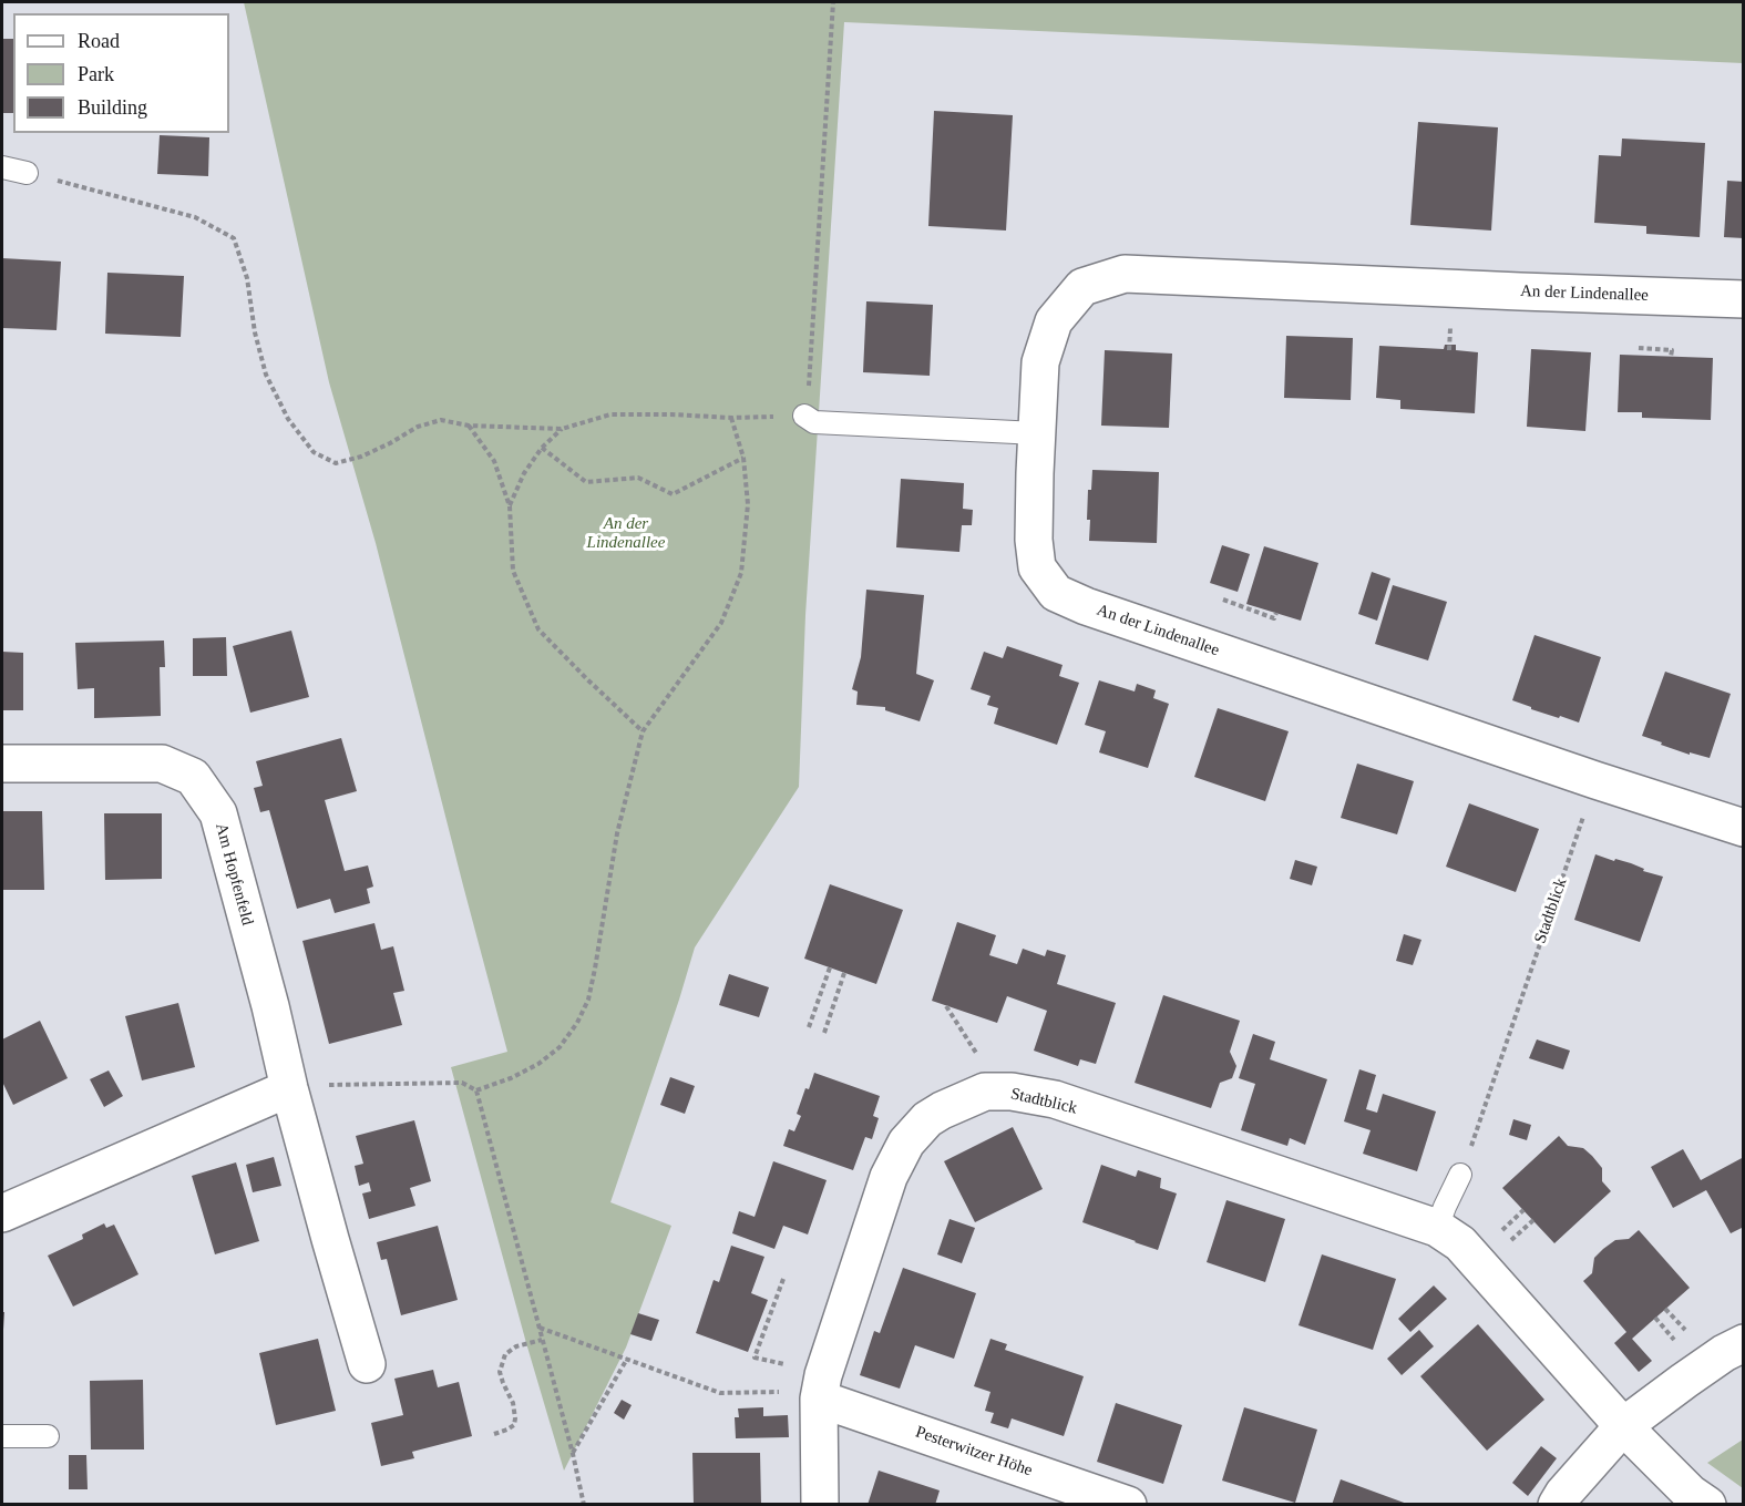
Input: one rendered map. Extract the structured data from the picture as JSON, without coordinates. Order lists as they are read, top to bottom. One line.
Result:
{"streets":{"street":["An der Lindenallee","Am Hopfenfeld","Stadtblick","Pesterwitzer Höhe"]},"crossings":[["An der Lindenallee","Stadtblick"],["Stadtblick","Pesterwitzer Höhe"]],"parks":["An der Lindenallee"],"legend":["Road","Park","Building"]}
